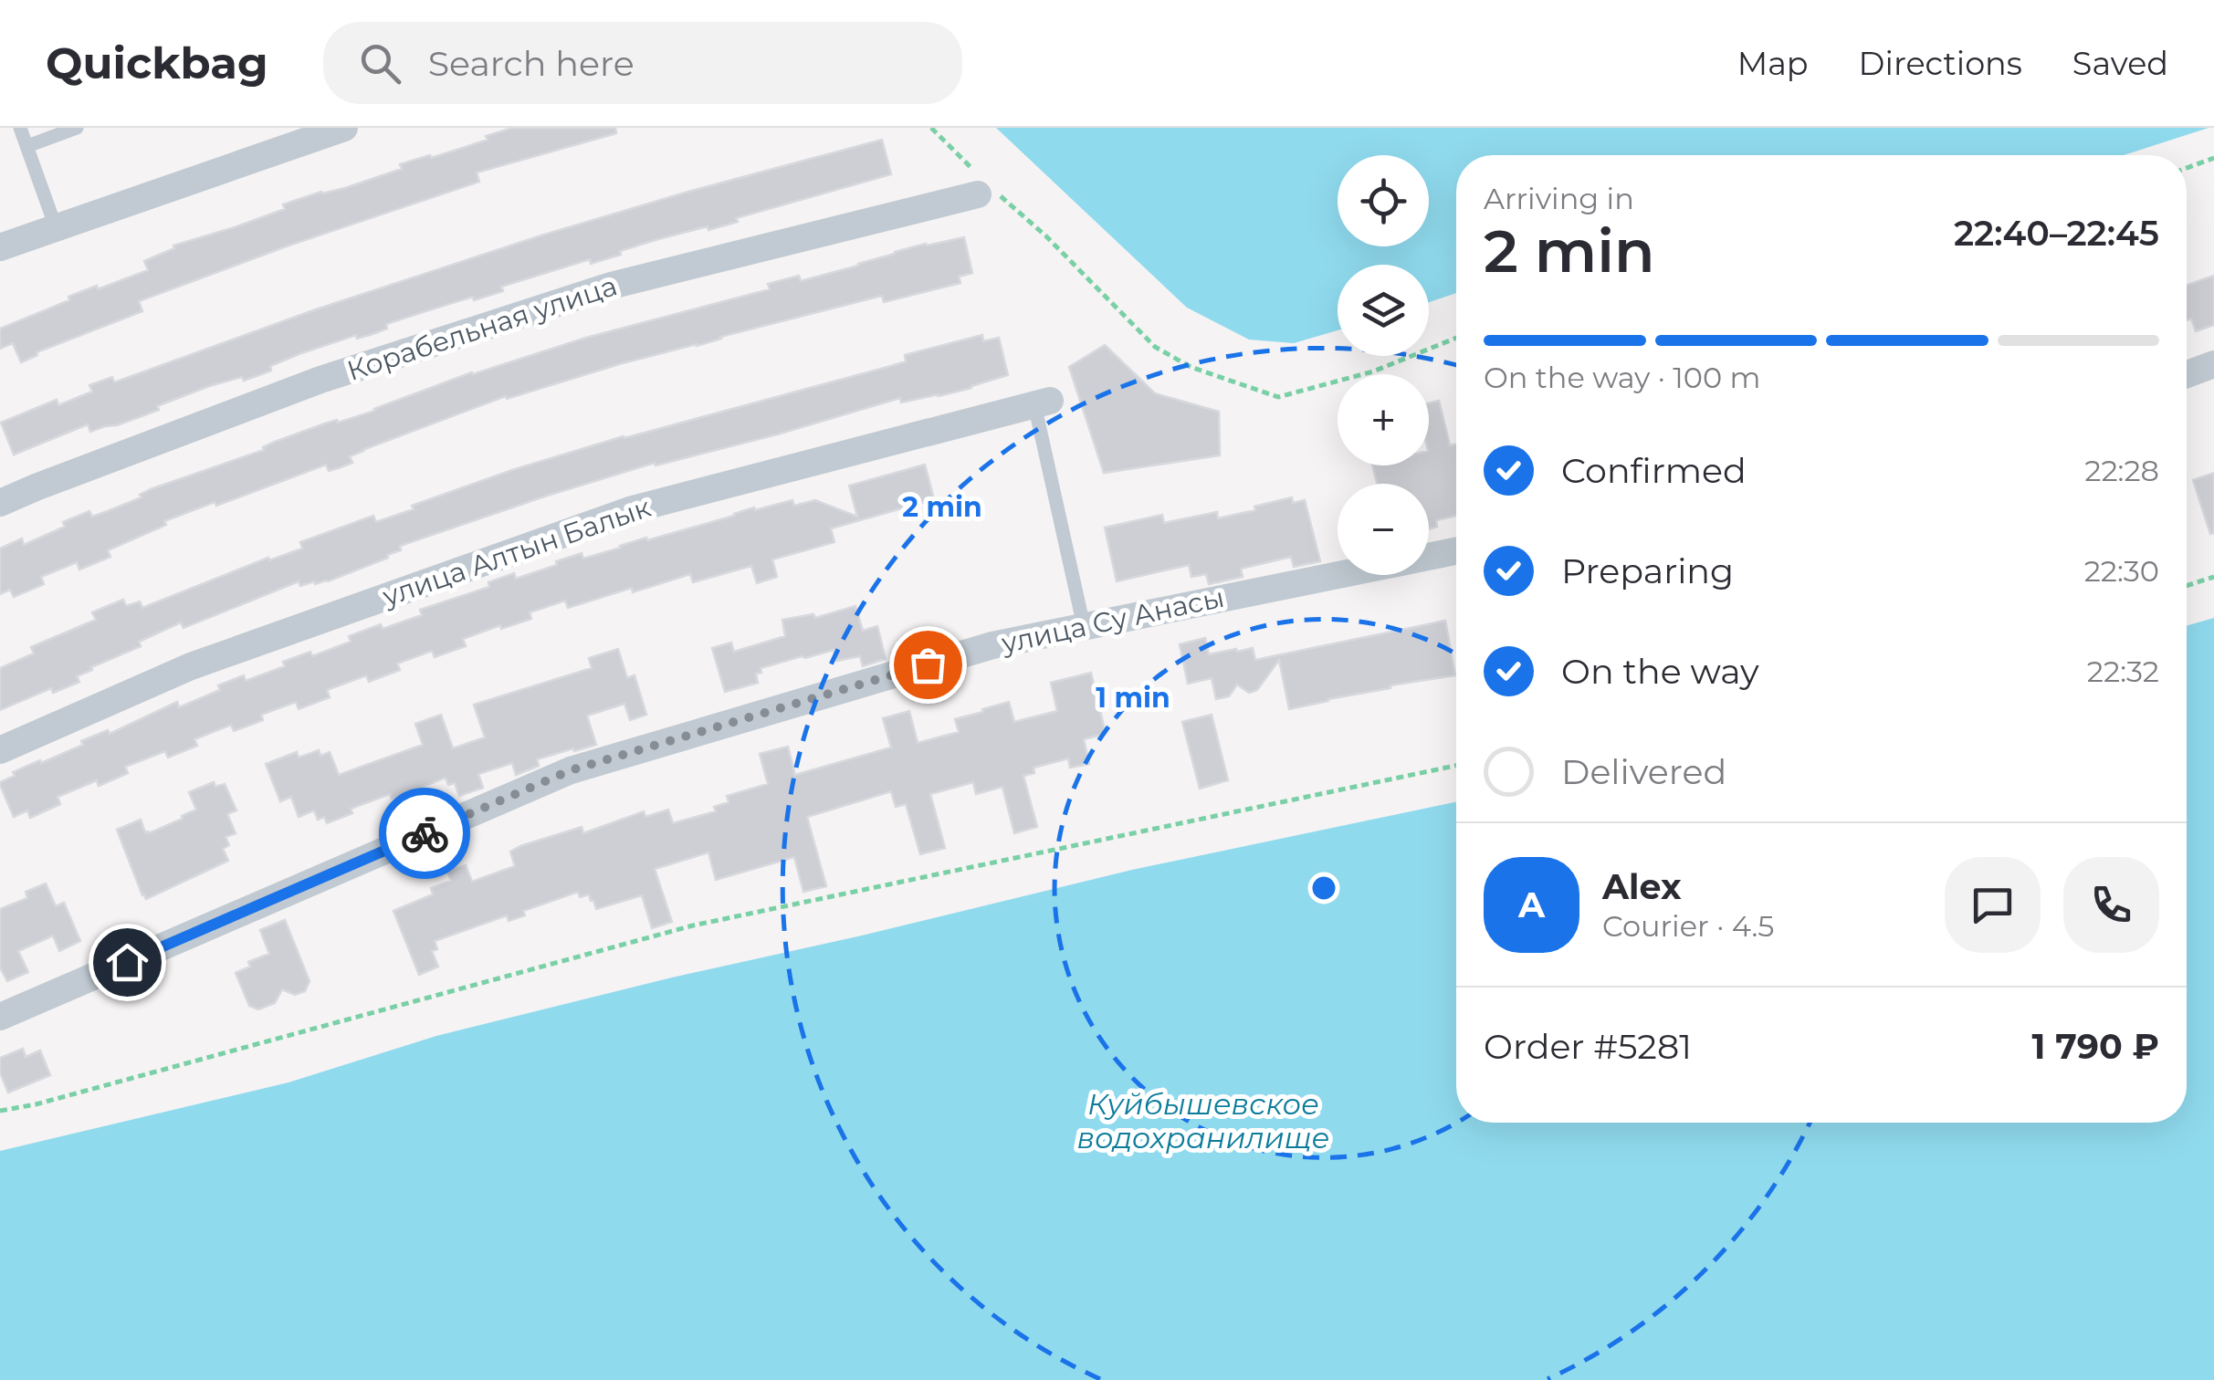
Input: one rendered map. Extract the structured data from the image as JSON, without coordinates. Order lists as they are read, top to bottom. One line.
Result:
{"streets":{"street":["Корабельная улица","улица Алтын Балык","улица Су Анасы"]},"water":["Куйбышевское водохранилище"],"page":{"header":"Quickbag","search":"Search here","nav":["Map","Directions","Saved"],"map_buttons":["+","−"],"heading":["2 min","Arriving in","22:40–22:45"],"panel":["Alex","Courier · 4.5","Order #5281","1 790 ₽"],"bar":"On the way · 100 m","list":[["Confirmed","22:28"],["Preparing","22:30"],["On the way","22:32"],"Delivered"],"round":"A"},"rings":["2 min","1 min"]}
